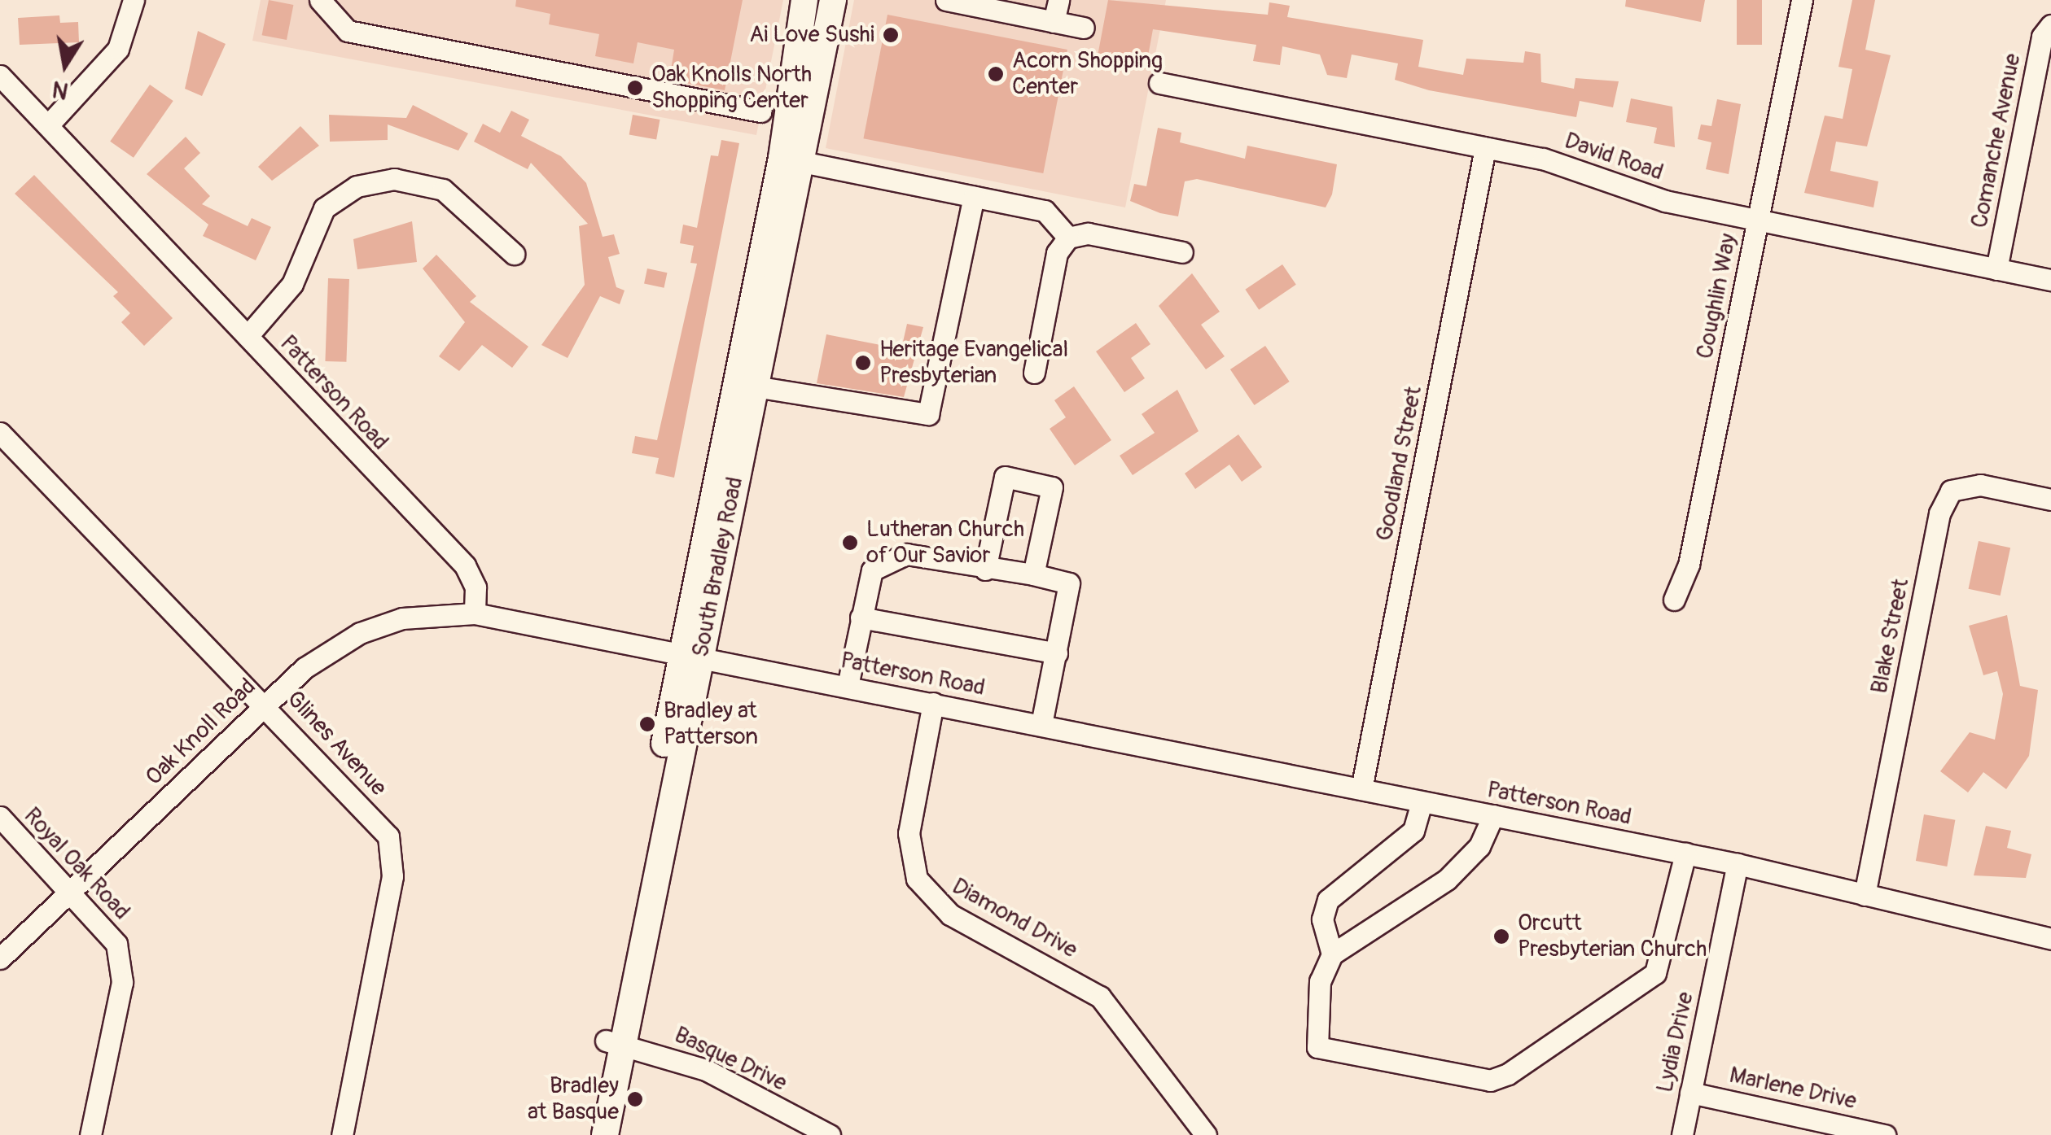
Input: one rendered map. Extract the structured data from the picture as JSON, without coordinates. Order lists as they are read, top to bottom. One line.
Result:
{"streets":{"main road":["South Bradley Road"],"street":["Comanche Avenue","David Road","Coughlin Way","Patterson Road","Goodland Street","Blake Street","Oak Knoll Road","Glines Avenue","Royal Oak Road","Diamond Drive","Lydia Drive","Basque Drive","Marlene Drive"]},"crossings":[["Comanche Avenue","David Road"],["David Road","Coughlin Way"],["David Road","Goodland Street"],["Patterson Road","Goodland Street"],["Patterson Road","South Bradley Road"],["Patterson Road","Blake Street"],["Patterson Road","Oak Knoll Road"],["Patterson Road","Diamond Drive"],["Patterson Road","Lydia Drive"],["South Bradley Road","Basque Drive"],["Oak Knoll Road","Glines Avenue"],["Oak Knoll Road","Royal Oak Road"],["Lydia Drive","Marlene Drive"]],"places":["Ai Love Sushi","Acorn Shopping Center","Oak Knolls North Shopping Center","Heritage Evangelical Presbyterian","Lutheran Church of Our Savior","Bradley at Patterson","Orcutt Presbyterian Church","Bradley at Basque"],"north":"bottom"}
